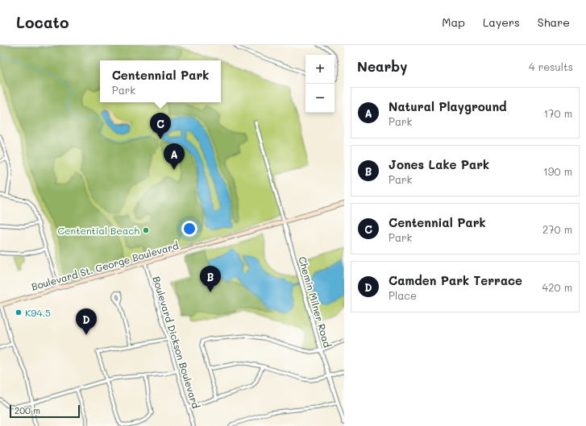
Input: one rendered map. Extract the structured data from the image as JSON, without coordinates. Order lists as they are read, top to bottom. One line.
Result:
{"streets":{"main road":["Boulevard St. George Boulevard"],"street":["Chemin Milner Road","Boulevard Dickson Boulevard"]},"crossings":[["Boulevard St. George Boulevard","Chemin Milner Road"],["Boulevard St. George Boulevard","Boulevard Dickson Boulevard"]],"places":["Centential Beach","K94.5"],"scale_bar":"200 m","page":{"header":"Locato","nav":["Map","Layers","Share"],"heading":["Nearby","4 results"],"map_buttons":["+","−"],"popup":["Centennial Park","Park"],"list":[{"mark":"A","name":"Natural Playground","note":"Park","value":"170 m"},{"mark":"B","name":"Jones Lake Park","note":"Park","value":"190 m"},{"mark":"C","name":"Centennial Park","note":"Park","value":"270 m"},{"mark":"D","name":"Camden Park Terrace","note":"Place","value":"420 m"}],"pins":["C","A","B","D"],"scale":"200 m"}}
